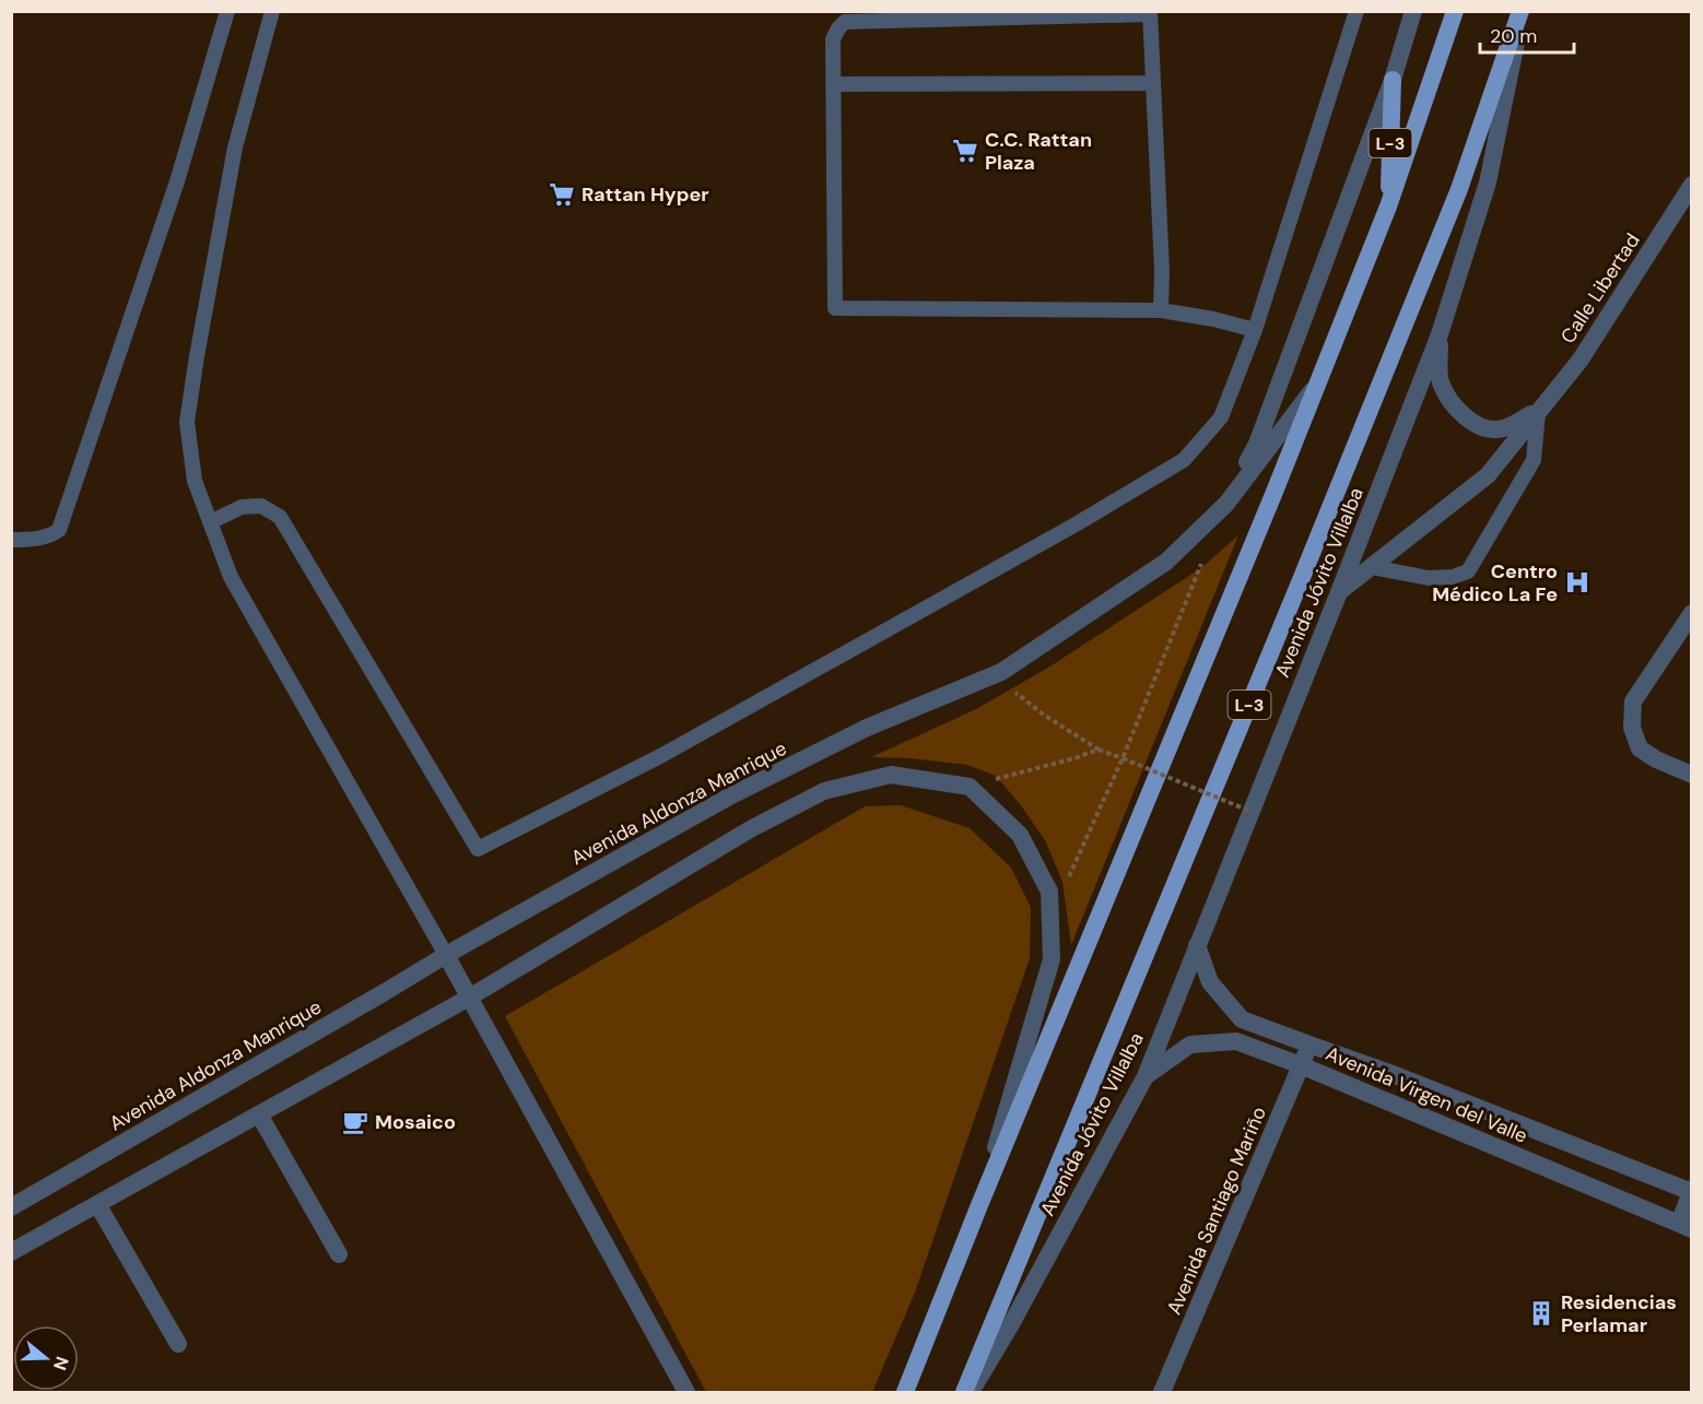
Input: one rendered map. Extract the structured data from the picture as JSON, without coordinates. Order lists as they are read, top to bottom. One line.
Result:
{"streets":{"main road":["L-3","Avenida Jóvito Villalba"],"street":["Calle Libertad","Avenida Aldonza Manrique","Avenida Virgen del Valle","Avenida Santiago Mariño"]},"crossings":[["L-3","Avenida Aldonza Manrique"],["Calle Libertad","Avenida Jóvito Villalba"],["Avenida Jóvito Villalba","Avenida Virgen del Valle"],["Avenida Virgen del Valle","Avenida Santiago Mariño"]],"places":{"supermarket":["C.C. Rattan Plaza","Rattan Hyper"],"hospital":["Centro Médico La Fe"],"cafe":["Mosaico"],"building":["Residencias Perlamar"]},"scale_bar":"20 m","north":"right"}
